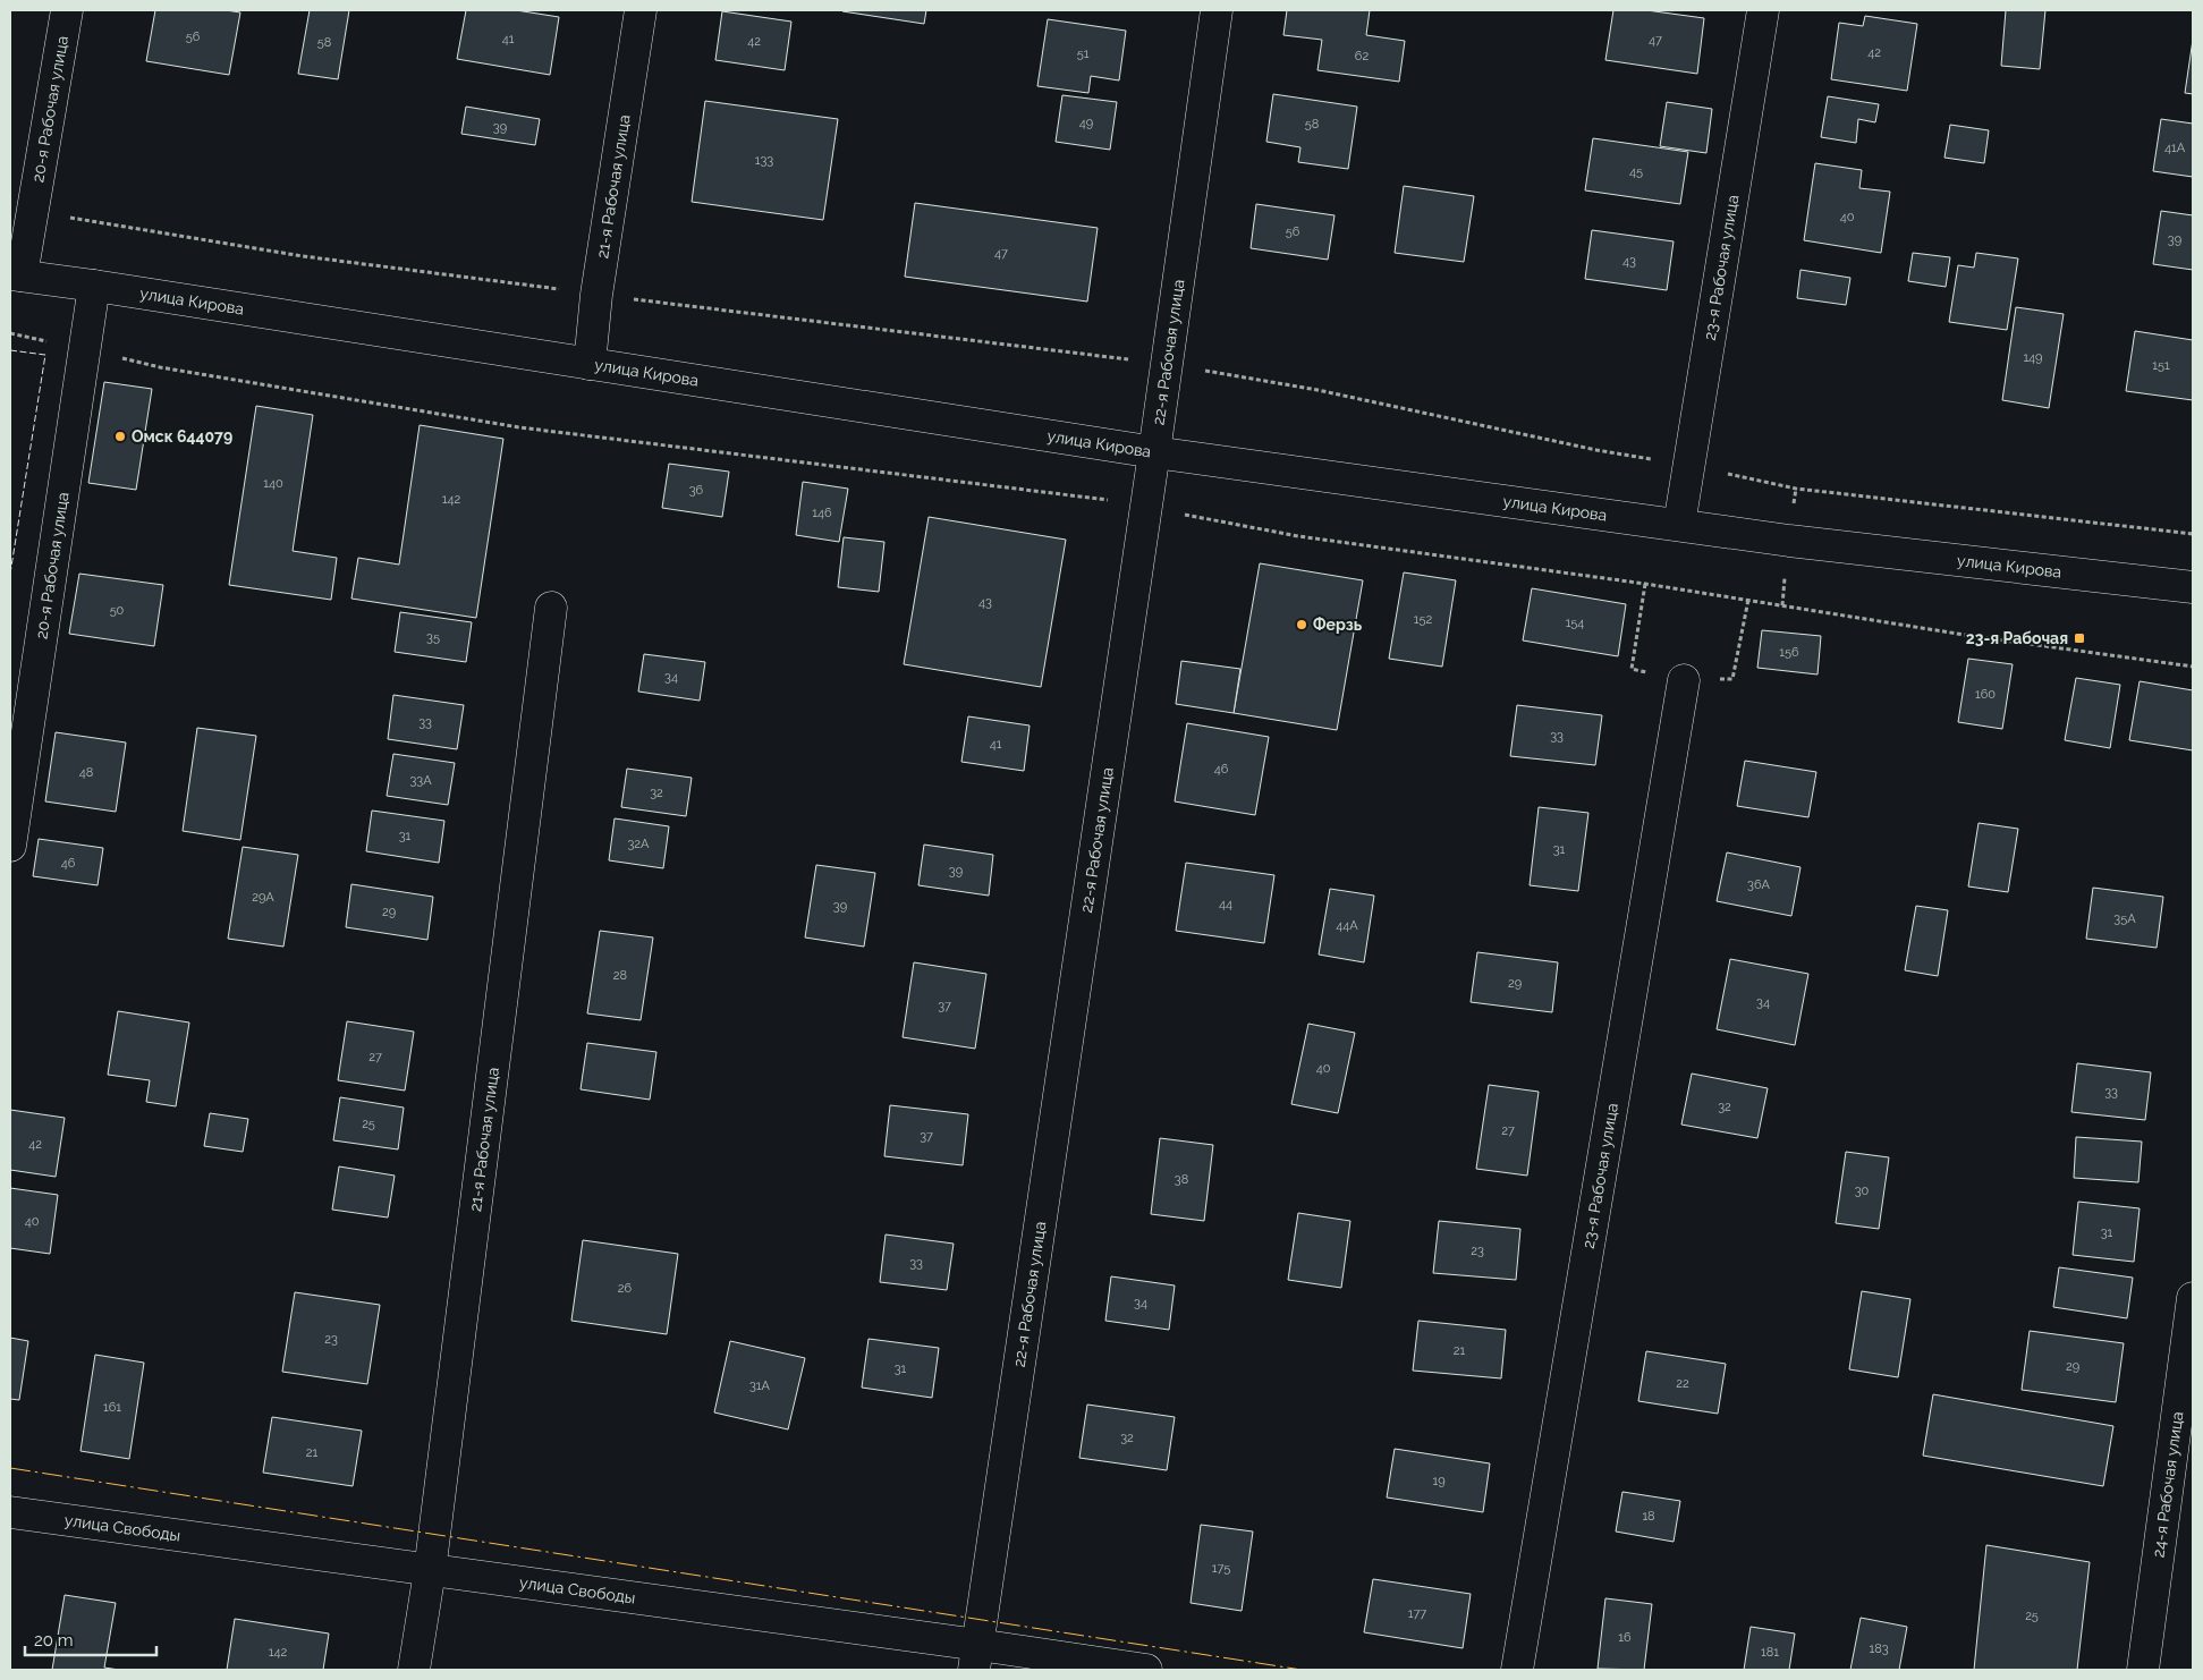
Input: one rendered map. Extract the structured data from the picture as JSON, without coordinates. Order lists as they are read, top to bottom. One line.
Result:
{"streets":{"street":["20-я Рабочая улица","21-я Рабочая улица","23-я Рабочая улица","улица Кирова","22-я Рабочая улица","24-я Рабочая улица","улица Свободы"]},"crossings":[["20-я Рабочая улица","улица Кирова"],["21-я Рабочая улица","улица Кирова"],["21-я Рабочая улица","улица Свободы"],["23-я Рабочая улица","улица Кирова"],["улица Кирова","22-я Рабочая улица"],["22-я Рабочая улица","улица Свободы"]],"places":{"other":["Омск 644079","Ферзь"],"transit":["23-я Рабочая"]},"house_numbers":["56","41","47","42","58","42","51","62","49","58","39","41А","133","45","40","56","39","47","43","149","151","140","36","142","146","43","50","152","154","35","156","34","160","33","33","41","46","48","33А","32","31","32А","31","46","39","36А","29А","44","39","29","35А","44А","28","29","34","37","27","40","33","32","25","27","37","42","38","30","40","31","23","33","26","34","23","21","29","31","22","31А","161","32","21","19","18","175","177","25","16","183","142","181"],"scale_bar":"20 m"}
